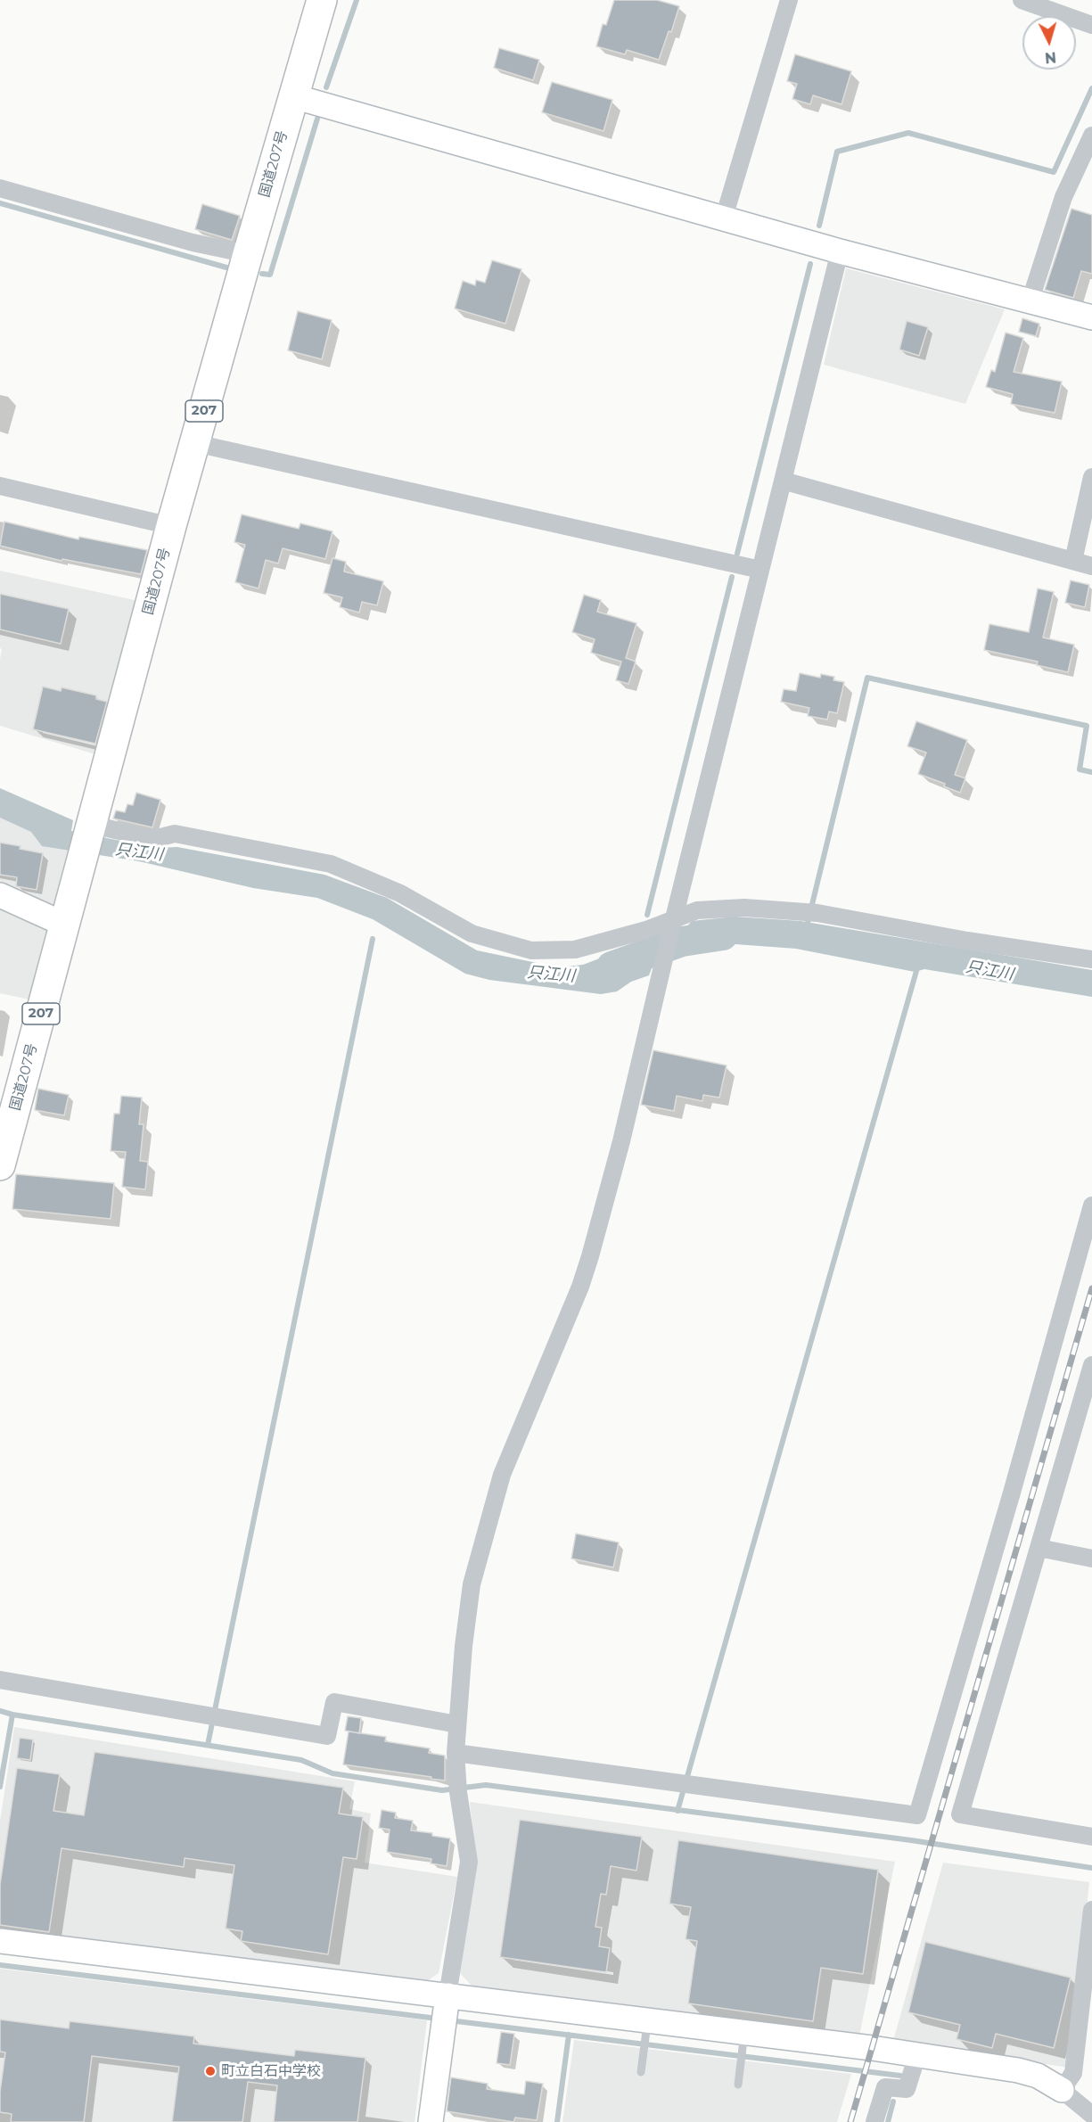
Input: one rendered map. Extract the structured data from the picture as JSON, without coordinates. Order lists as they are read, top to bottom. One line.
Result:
{"streets":{"highway":["国道207号","207"]},"water":["只江川"],"places":["町立白石中学校"],"north":"bottom"}
